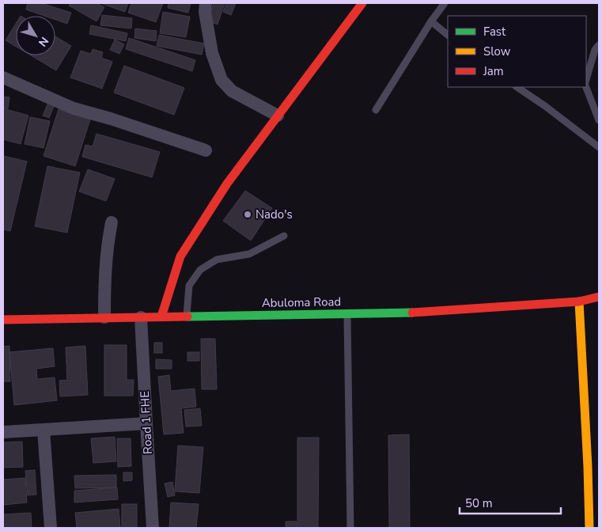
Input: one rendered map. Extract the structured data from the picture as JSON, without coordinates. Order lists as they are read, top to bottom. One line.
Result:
{"streets":{"street":["Abuloma Road","Road 1 FHE"]},"crossings":[["Abuloma Road","Road 1 FHE"]],"places":["Nado's"],"legend":["Fast","Slow","Jam"],"scale_bar":"50 m","north":"bottom right"}
